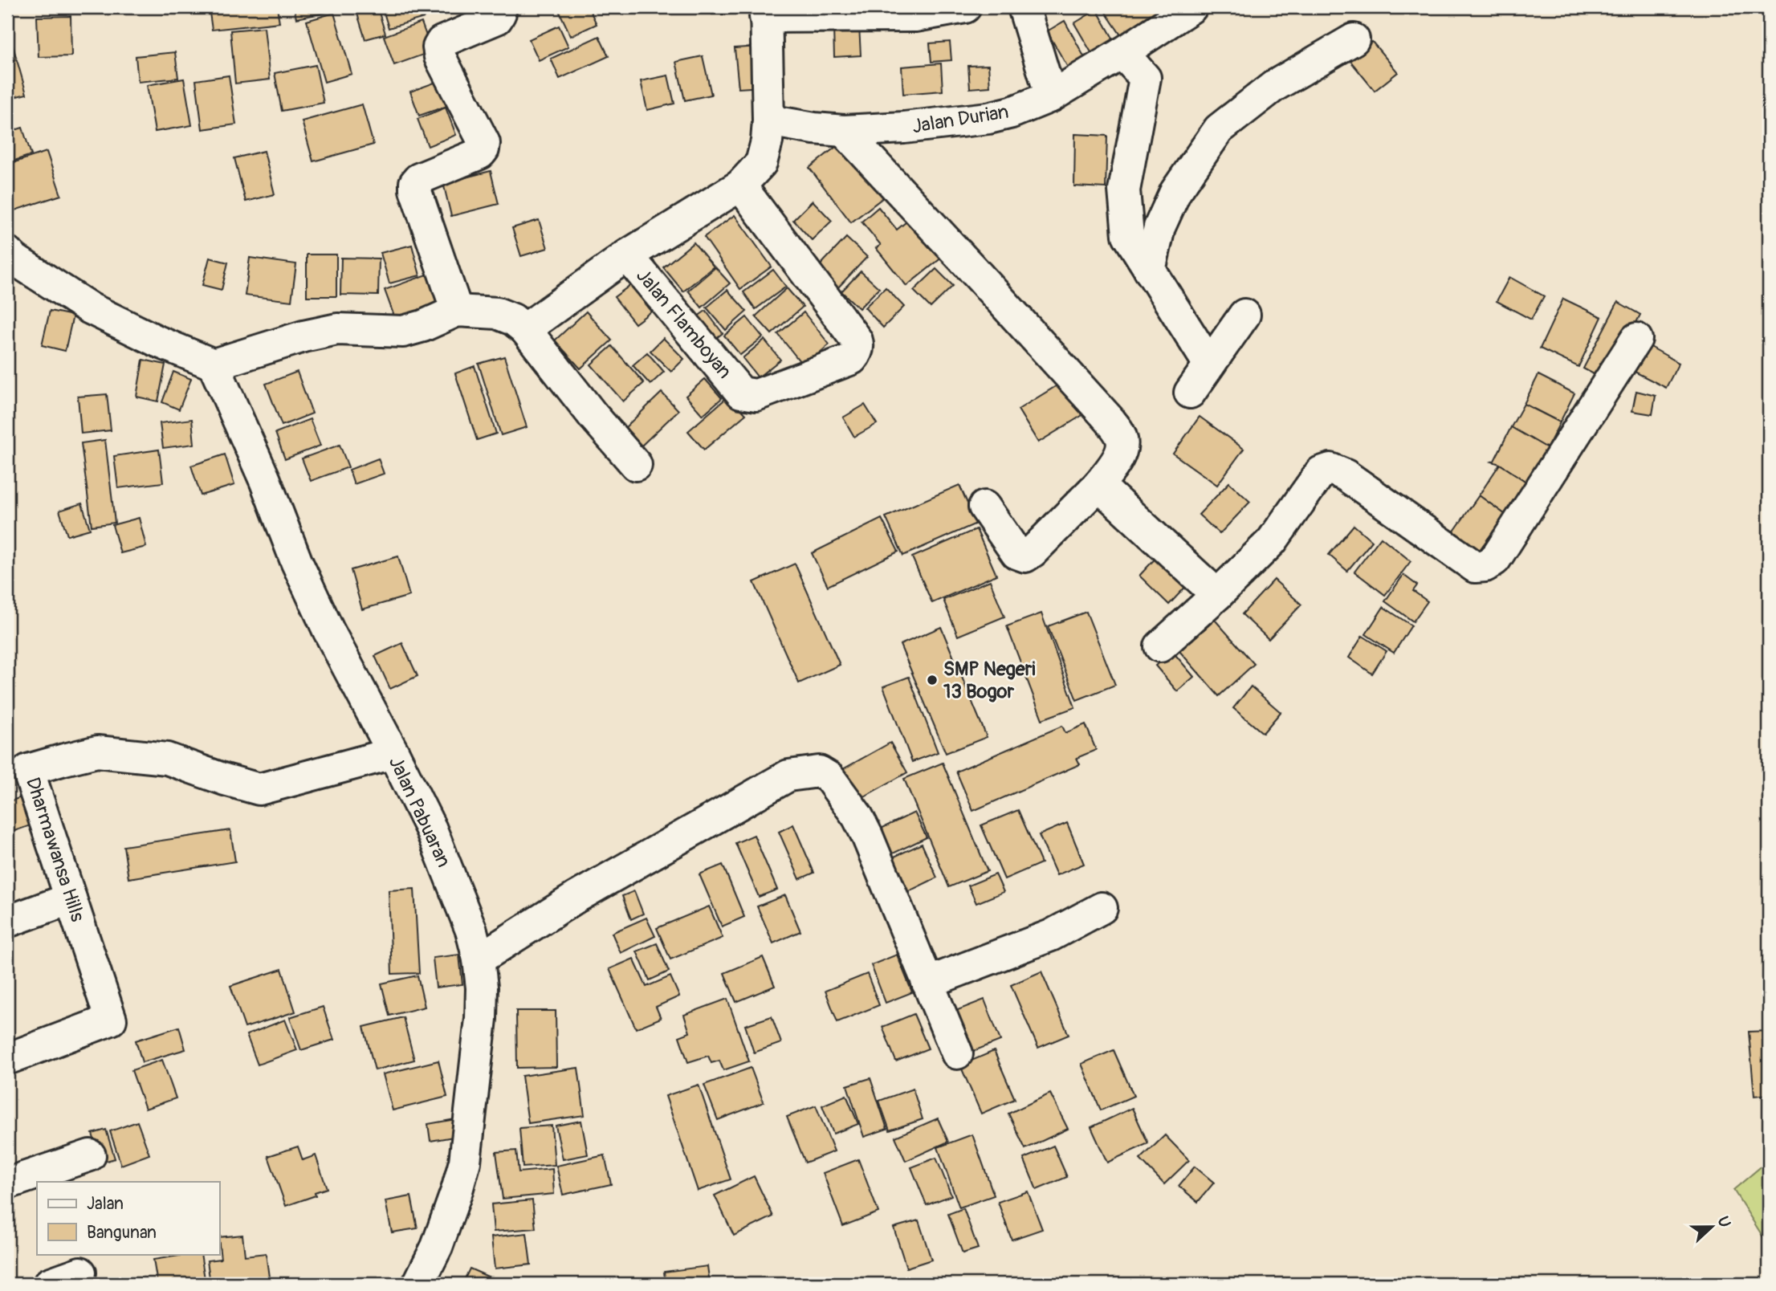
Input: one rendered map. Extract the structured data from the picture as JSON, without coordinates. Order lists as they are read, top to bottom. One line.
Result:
{"streets":{"street":["Jalan Durian","Jalan Flamboyan","Jalan Pabuaran","Dharmawansa Hills"]},"crossings":[["Jalan Pabuaran","Dharmawansa Hills"]],"places":["SMP Negeri 13 Bogor"],"legend":["Jalan","Bangunan"],"north":"right"}
